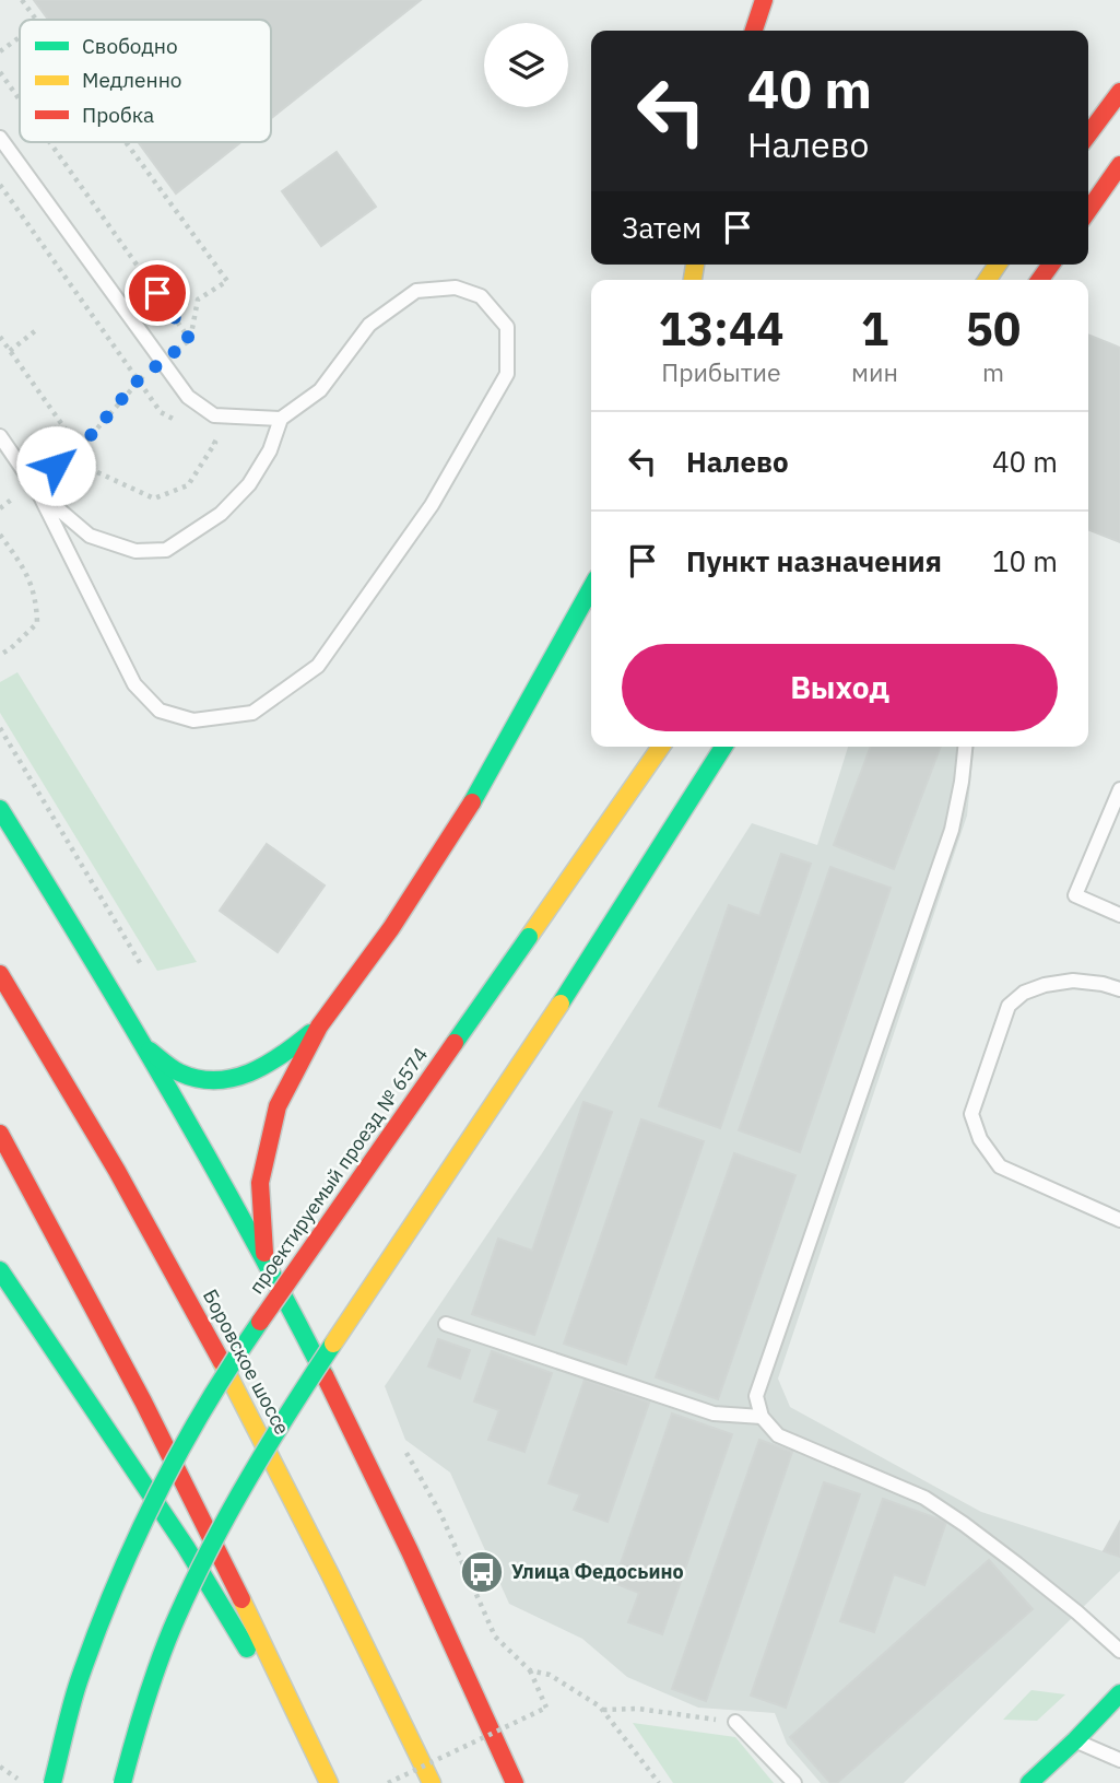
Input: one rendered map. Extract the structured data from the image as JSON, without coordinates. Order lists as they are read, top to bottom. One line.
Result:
{"streets":{"main road":["проектируемый проезд № 6574","Боровское шоссе"]},"places":{"bus stop":["Улица Федосьино"]},"legend":["Свободно","Медленно","Пробка"],"page":{"turn":["40 m","Налево"],"then":"Затем","eta":["13:44","Прибытие","1","мин","50","m"],"list":[{"name":"Налево","value":"40 m"},{"name":"Пункт назначения","value":"10 m"}],"buttons":"Выход"}}
